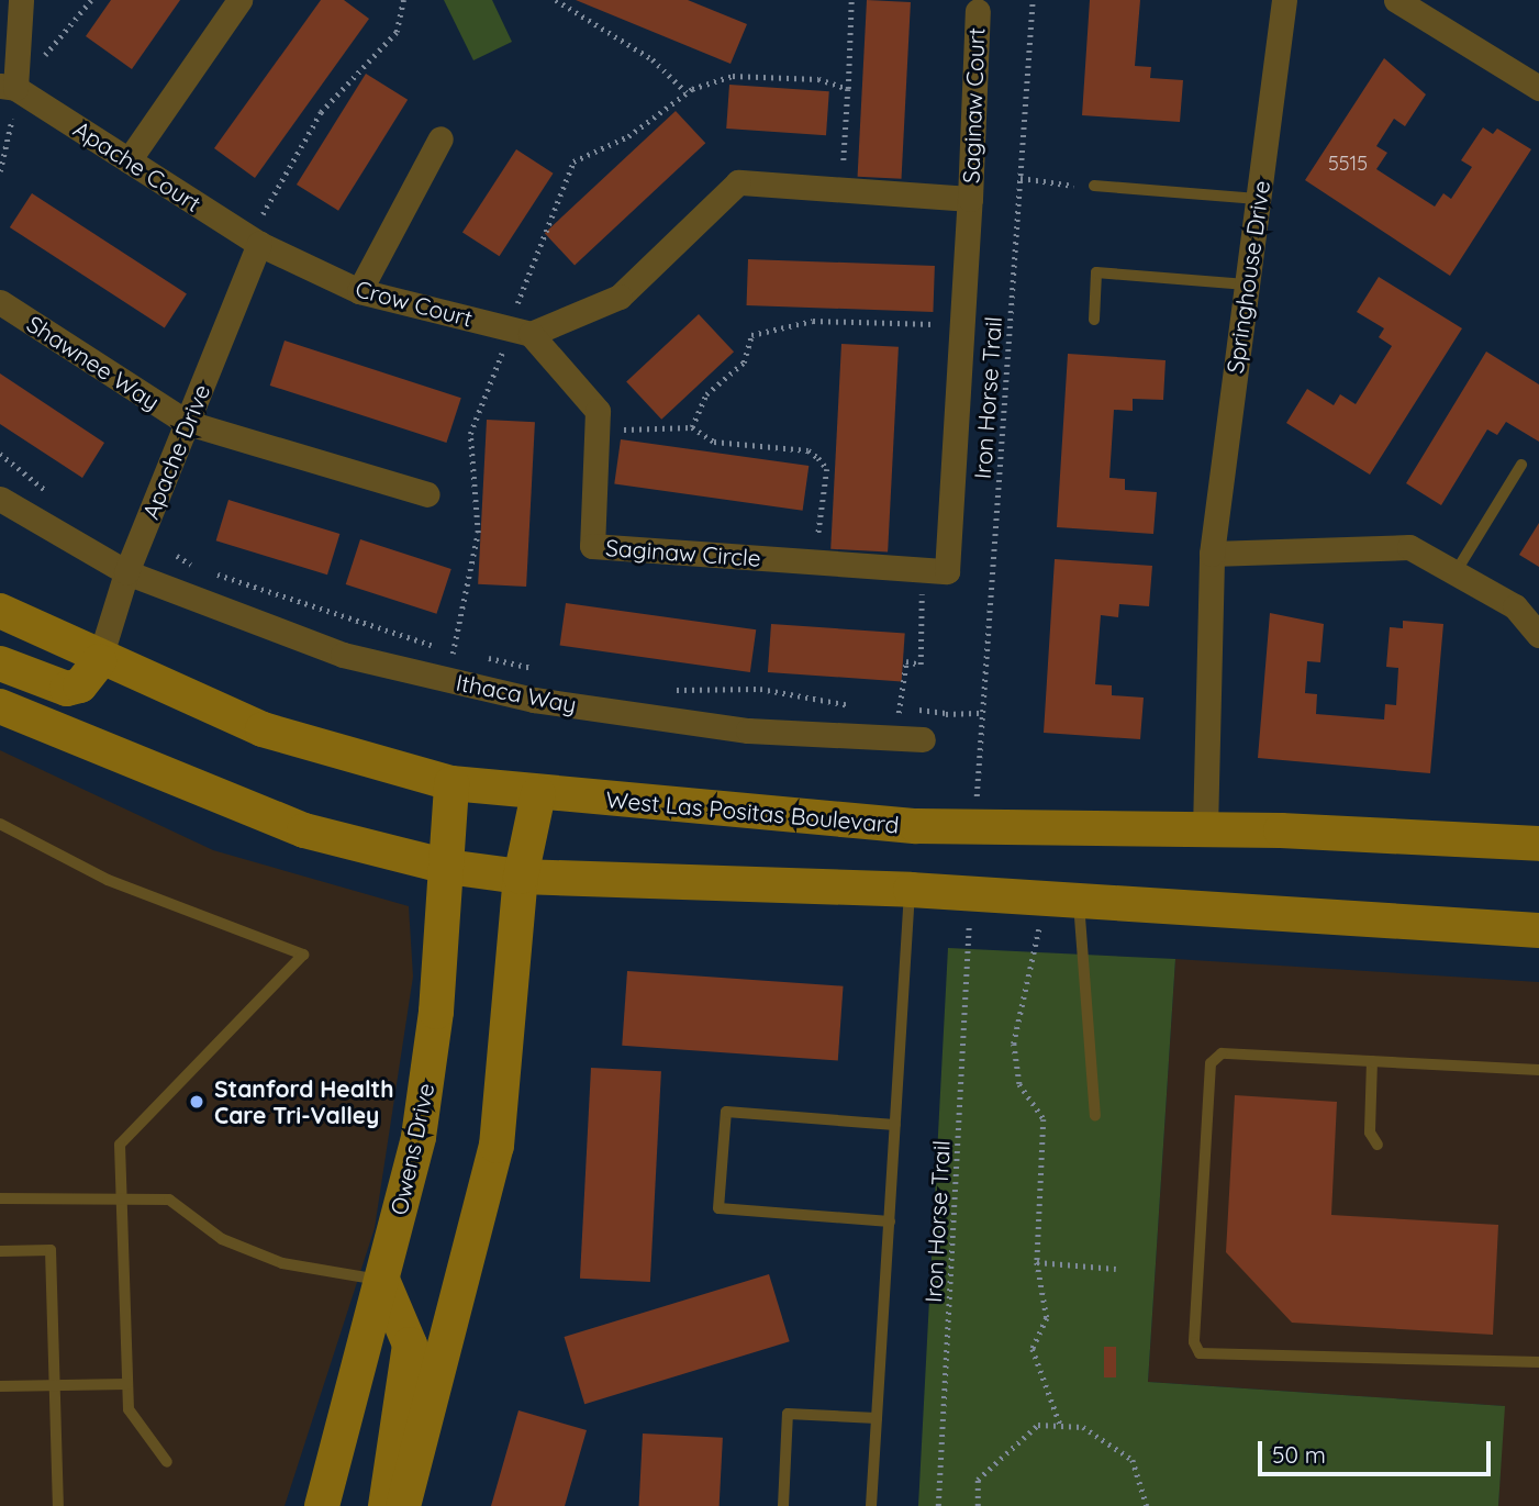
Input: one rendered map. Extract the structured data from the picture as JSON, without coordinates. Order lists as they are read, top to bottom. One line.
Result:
{"streets":{"main road":["West Las Positas Boulevard","Owens Drive"],"street":["Saginaw Court","Apache Court","Springhouse Drive","Crow Court","Shawnee Way","Apache Drive","Saginaw Circle","Ithaca Way"],"path":["Iron Horse Trail"]},"crossings":[["Apache Court","Crow Court"],["Apache Court","Apache Drive"],["Springhouse Drive","West Las Positas Boulevard"],["Crow Court","Apache Drive"],["Shawnee Way","Apache Drive"],["Apache Drive","Ithaca Way"],["Apache Drive","West Las Positas Boulevard"],["West Las Positas Boulevard","Owens Drive"]],"places":["Stanford Health Care Tri-Valley"],"house_numbers":["5515"],"scale_bar":"50 m"}
